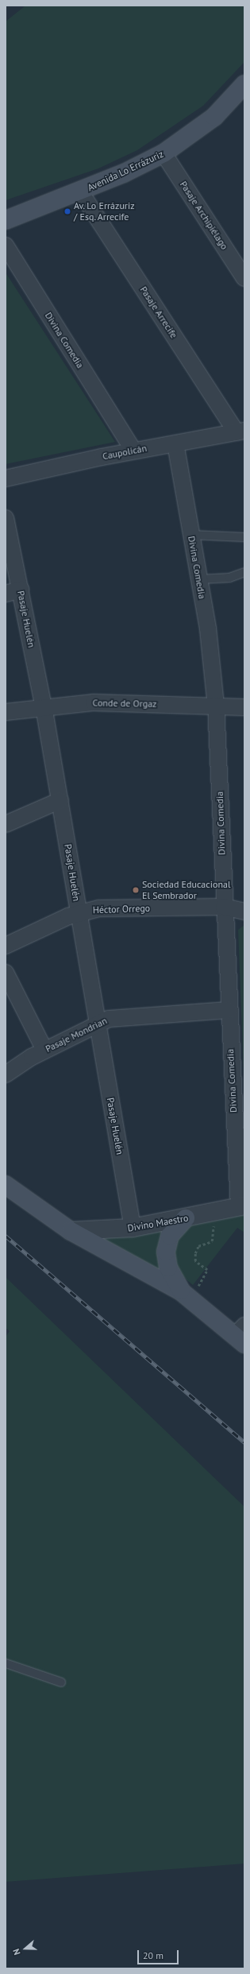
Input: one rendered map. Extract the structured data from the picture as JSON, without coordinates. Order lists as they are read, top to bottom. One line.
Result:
{"streets":{"main road":["Avenida Lo Errázuriz"],"street":["Pasaje Archipiélago","Pasaje Arrecife","Divina Comedia","Caupolicán","Pasaje Huelén","Conde de Orgaz","Héctor Orrego","Pasaje Mondrian","Divino Maestro"]},"crossings":[["Avenida Lo Errázuriz","Pasaje Archipiélago"],["Avenida Lo Errázuriz","Pasaje Arrecife"],["Pasaje Arrecife","Caupolicán"],["Divina Comedia","Caupolicán"],["Divina Comedia","Conde de Orgaz"],["Divina Comedia","Héctor Orrego"],["Divina Comedia","Pasaje Mondrian"],["Divina Comedia","Divino Maestro"],["Pasaje Huelén","Conde de Orgaz"],["Pasaje Huelén","Héctor Orrego"],["Pasaje Huelén","Pasaje Mondrian"],["Pasaje Huelén","Divino Maestro"]],"places":["Av. Lo Errázuriz / Esq. Arrecife","Sociedad Educacional El Sembrador"],"scale_bar":"20 m","north":"left"}
